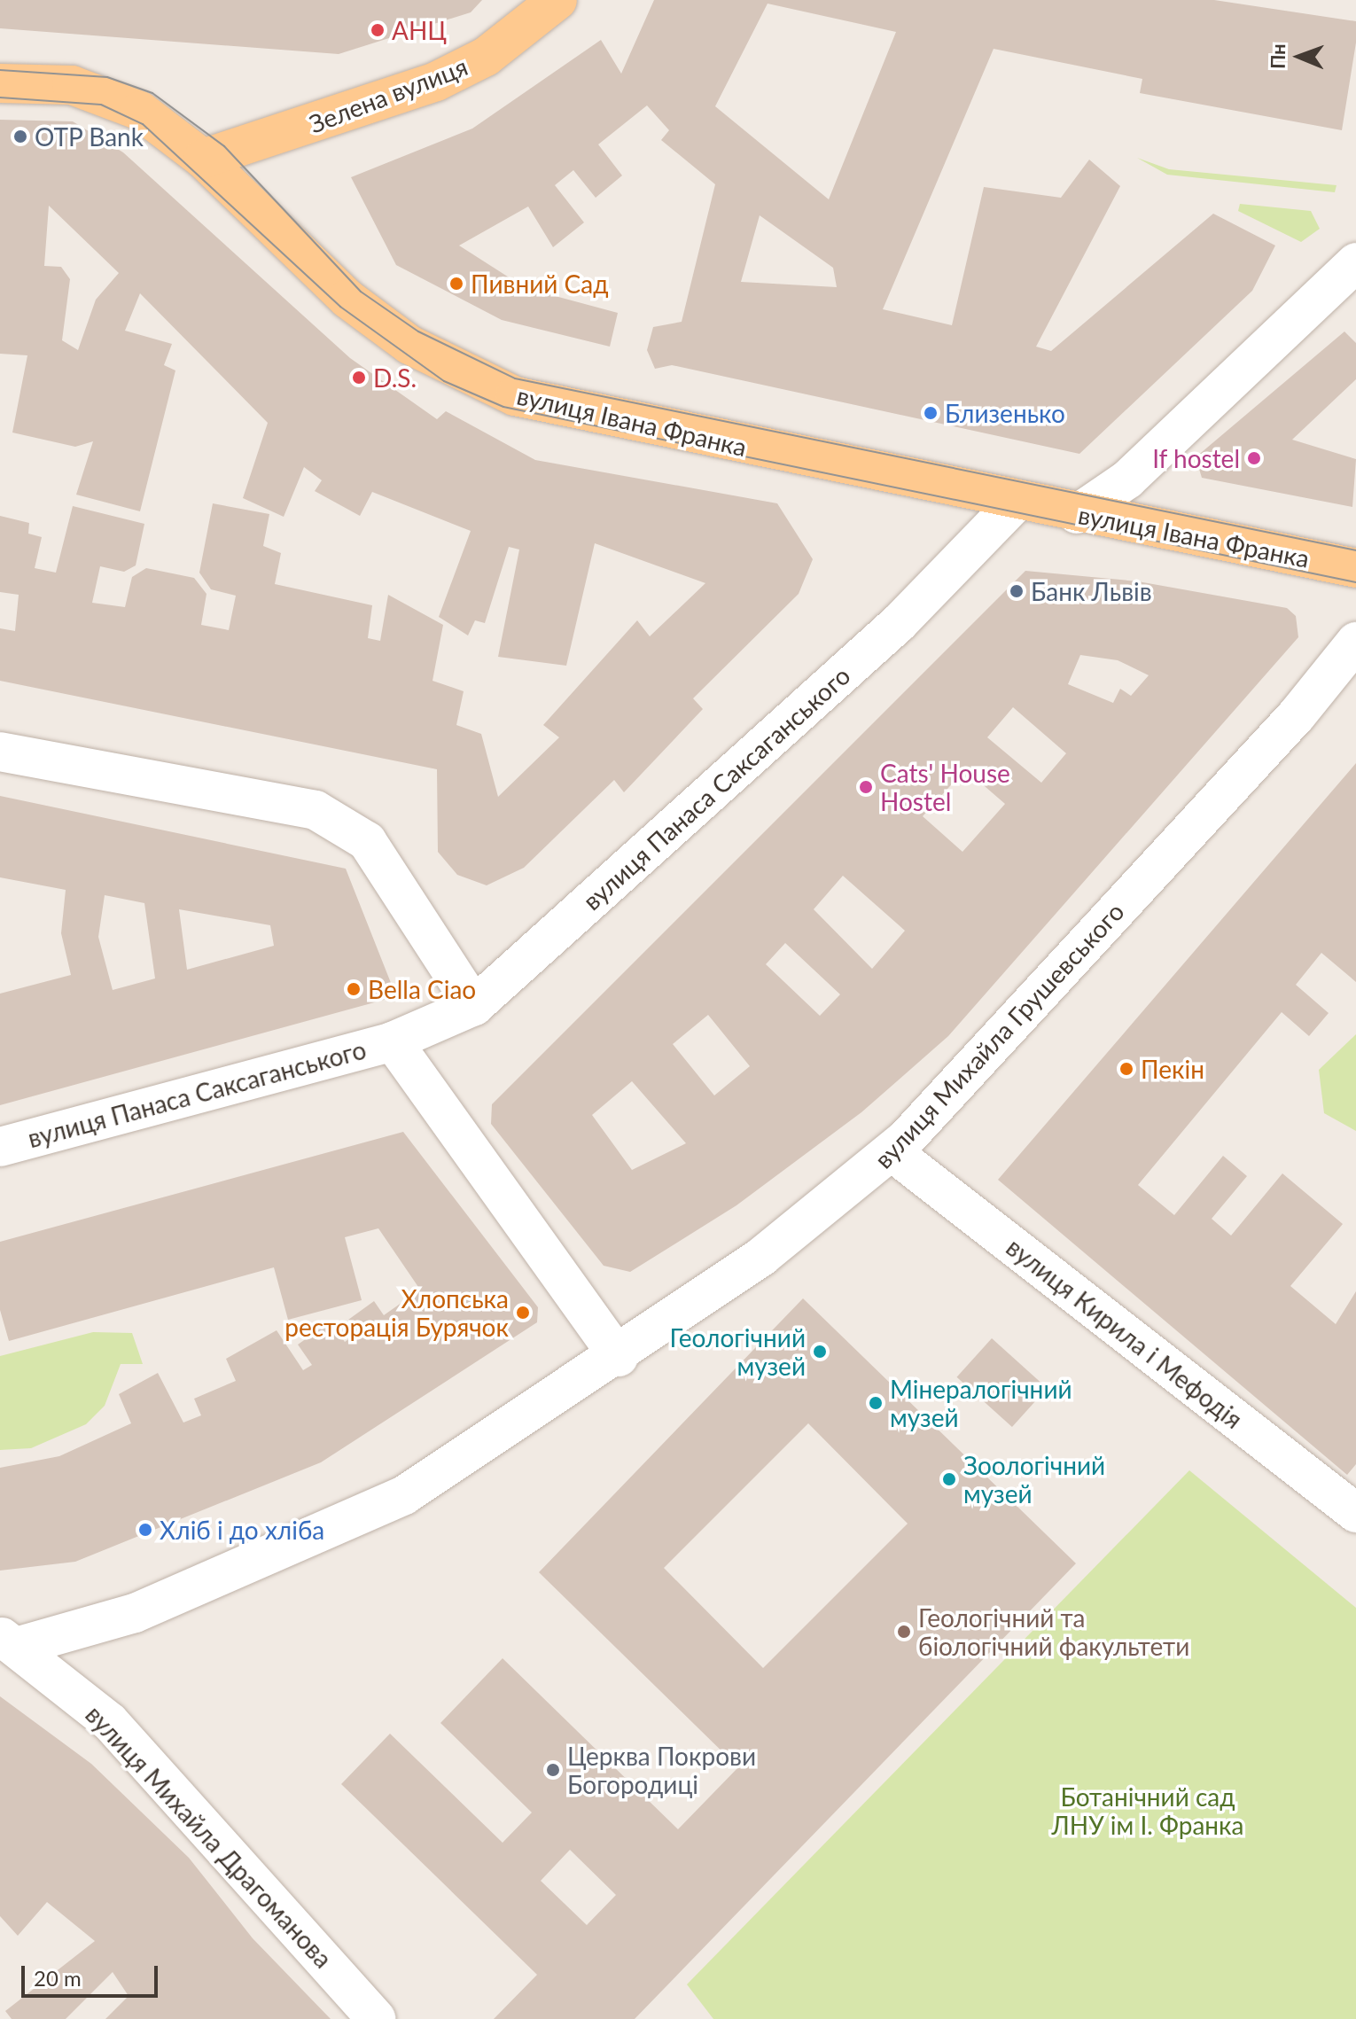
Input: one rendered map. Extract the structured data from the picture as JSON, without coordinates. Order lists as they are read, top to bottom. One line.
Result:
{"streets":{"main road":["Зелена вулиця","вулиця Івана Франка"],"street":["вулиця Панаса Саксаганського","вулиця Михайла Грушевського","вулиця Кирила і Мефодія","вулиця Михайла Драгоманова"]},"crossings":[["Зелена вулиця","вулиця Івана Франка"],["вулиця Івана Франка","вулиця Панаса Саксаганського"],["вулиця Панаса Саксаганського","вулиця Михайла Грушевського"],["вулиця Михайла Грушевського","вулиця Кирила і Мефодія"],["вулиця Михайла Грушевського","вулиця Михайла Драгоманова"]],"parks":["Ботанічний сад ЛНУ ім І. Франка"],"places":["АНЦ","OTP Bank","Пивний Сад","D.S.","Близенько","If hostel","Банк Львів","Cats' House Hostel","Bella Ciao","Пекін","Хлопська ресторація Бурячок","Геологічний музей","Мінералогічний музей","Зоологічний музей","Хліб і до хліба","Геологічний та біологічний факультети","Церква Покрови Богородиці"],"scale_bar":"20 m","north":"left"}
